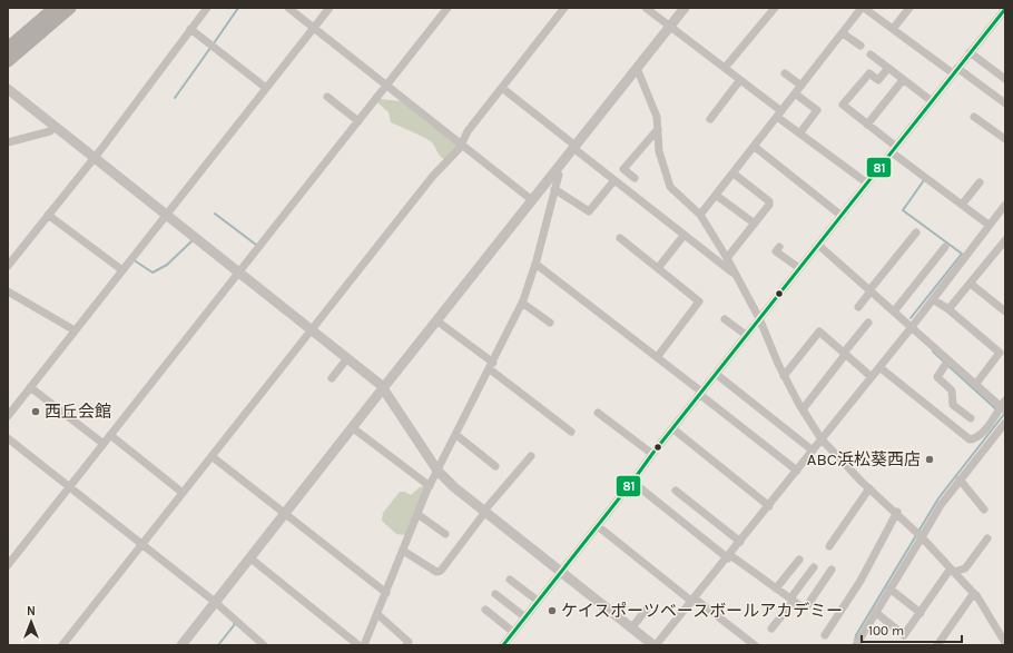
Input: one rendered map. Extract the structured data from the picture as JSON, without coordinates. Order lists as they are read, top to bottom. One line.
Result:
{"places":["西丘会館","ABC浜松葵西店","ケイスポーツベースボールアカデミー"],"lines":["transit line 81"],"scale_bar":"100 m","north":"top"}
